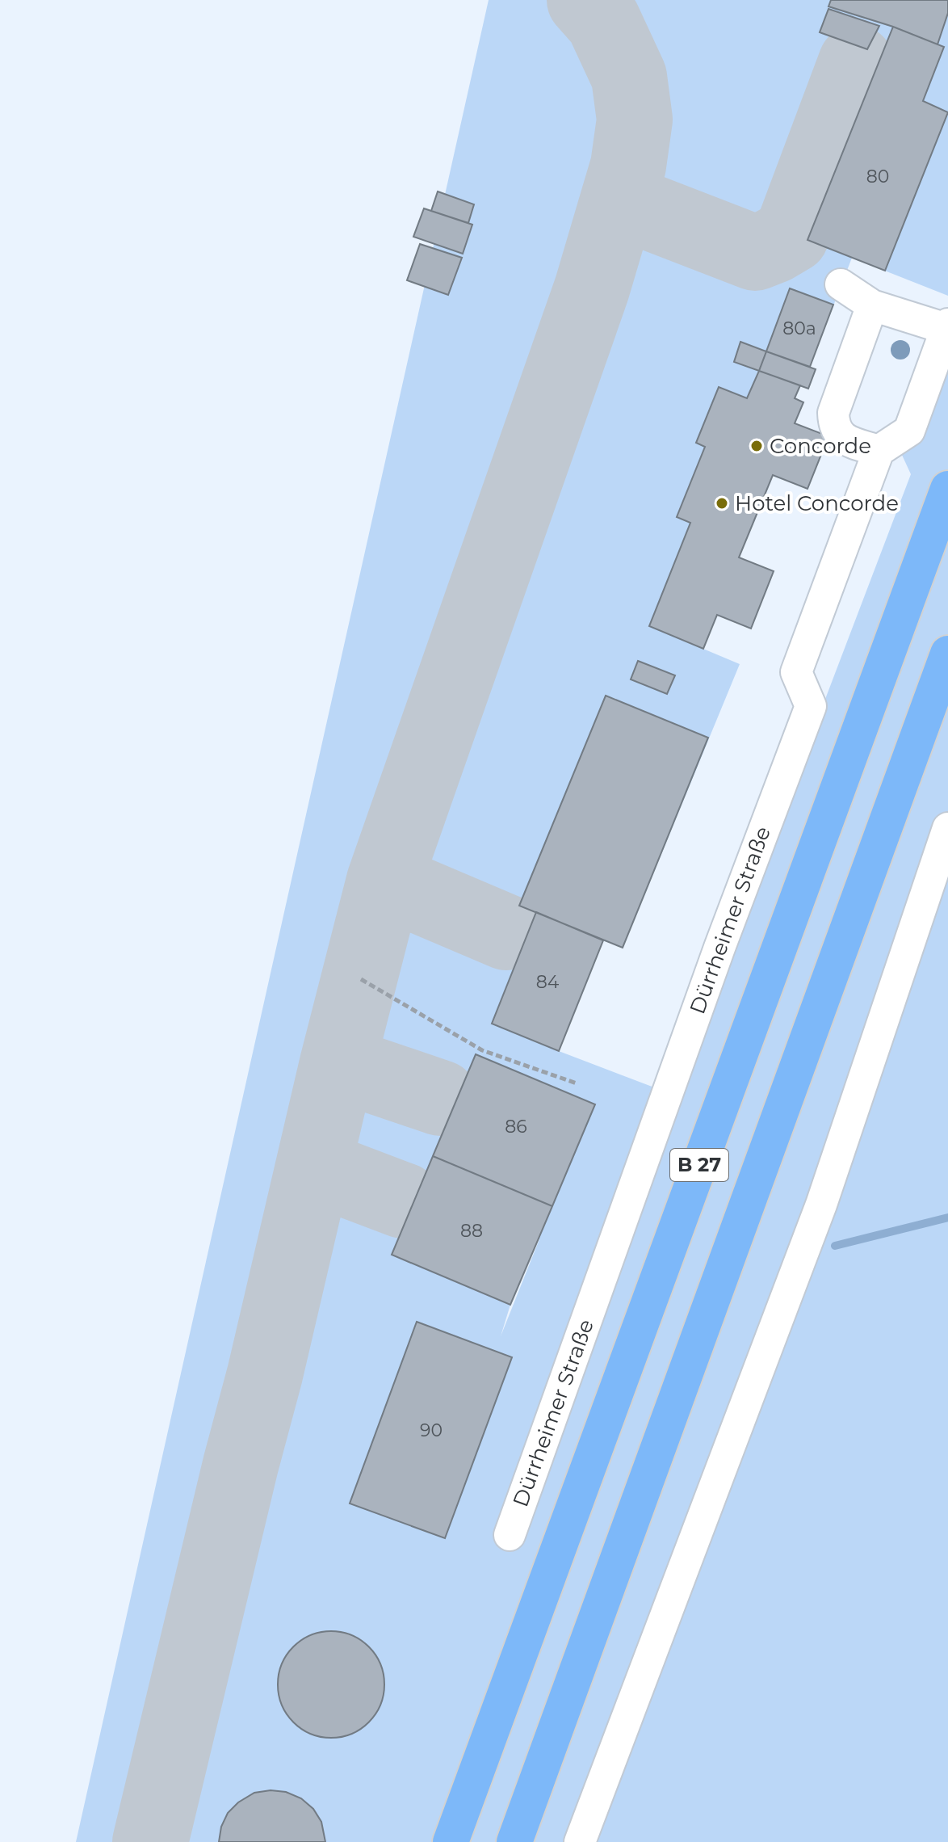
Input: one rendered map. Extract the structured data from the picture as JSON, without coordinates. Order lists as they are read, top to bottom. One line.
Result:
{"streets":{"highway":["B 27"],"street":["Dürrheimer Straße"]},"places":["Concorde","Hotel Concorde"],"house_numbers":["80","80a","84","86","88","90"]}
